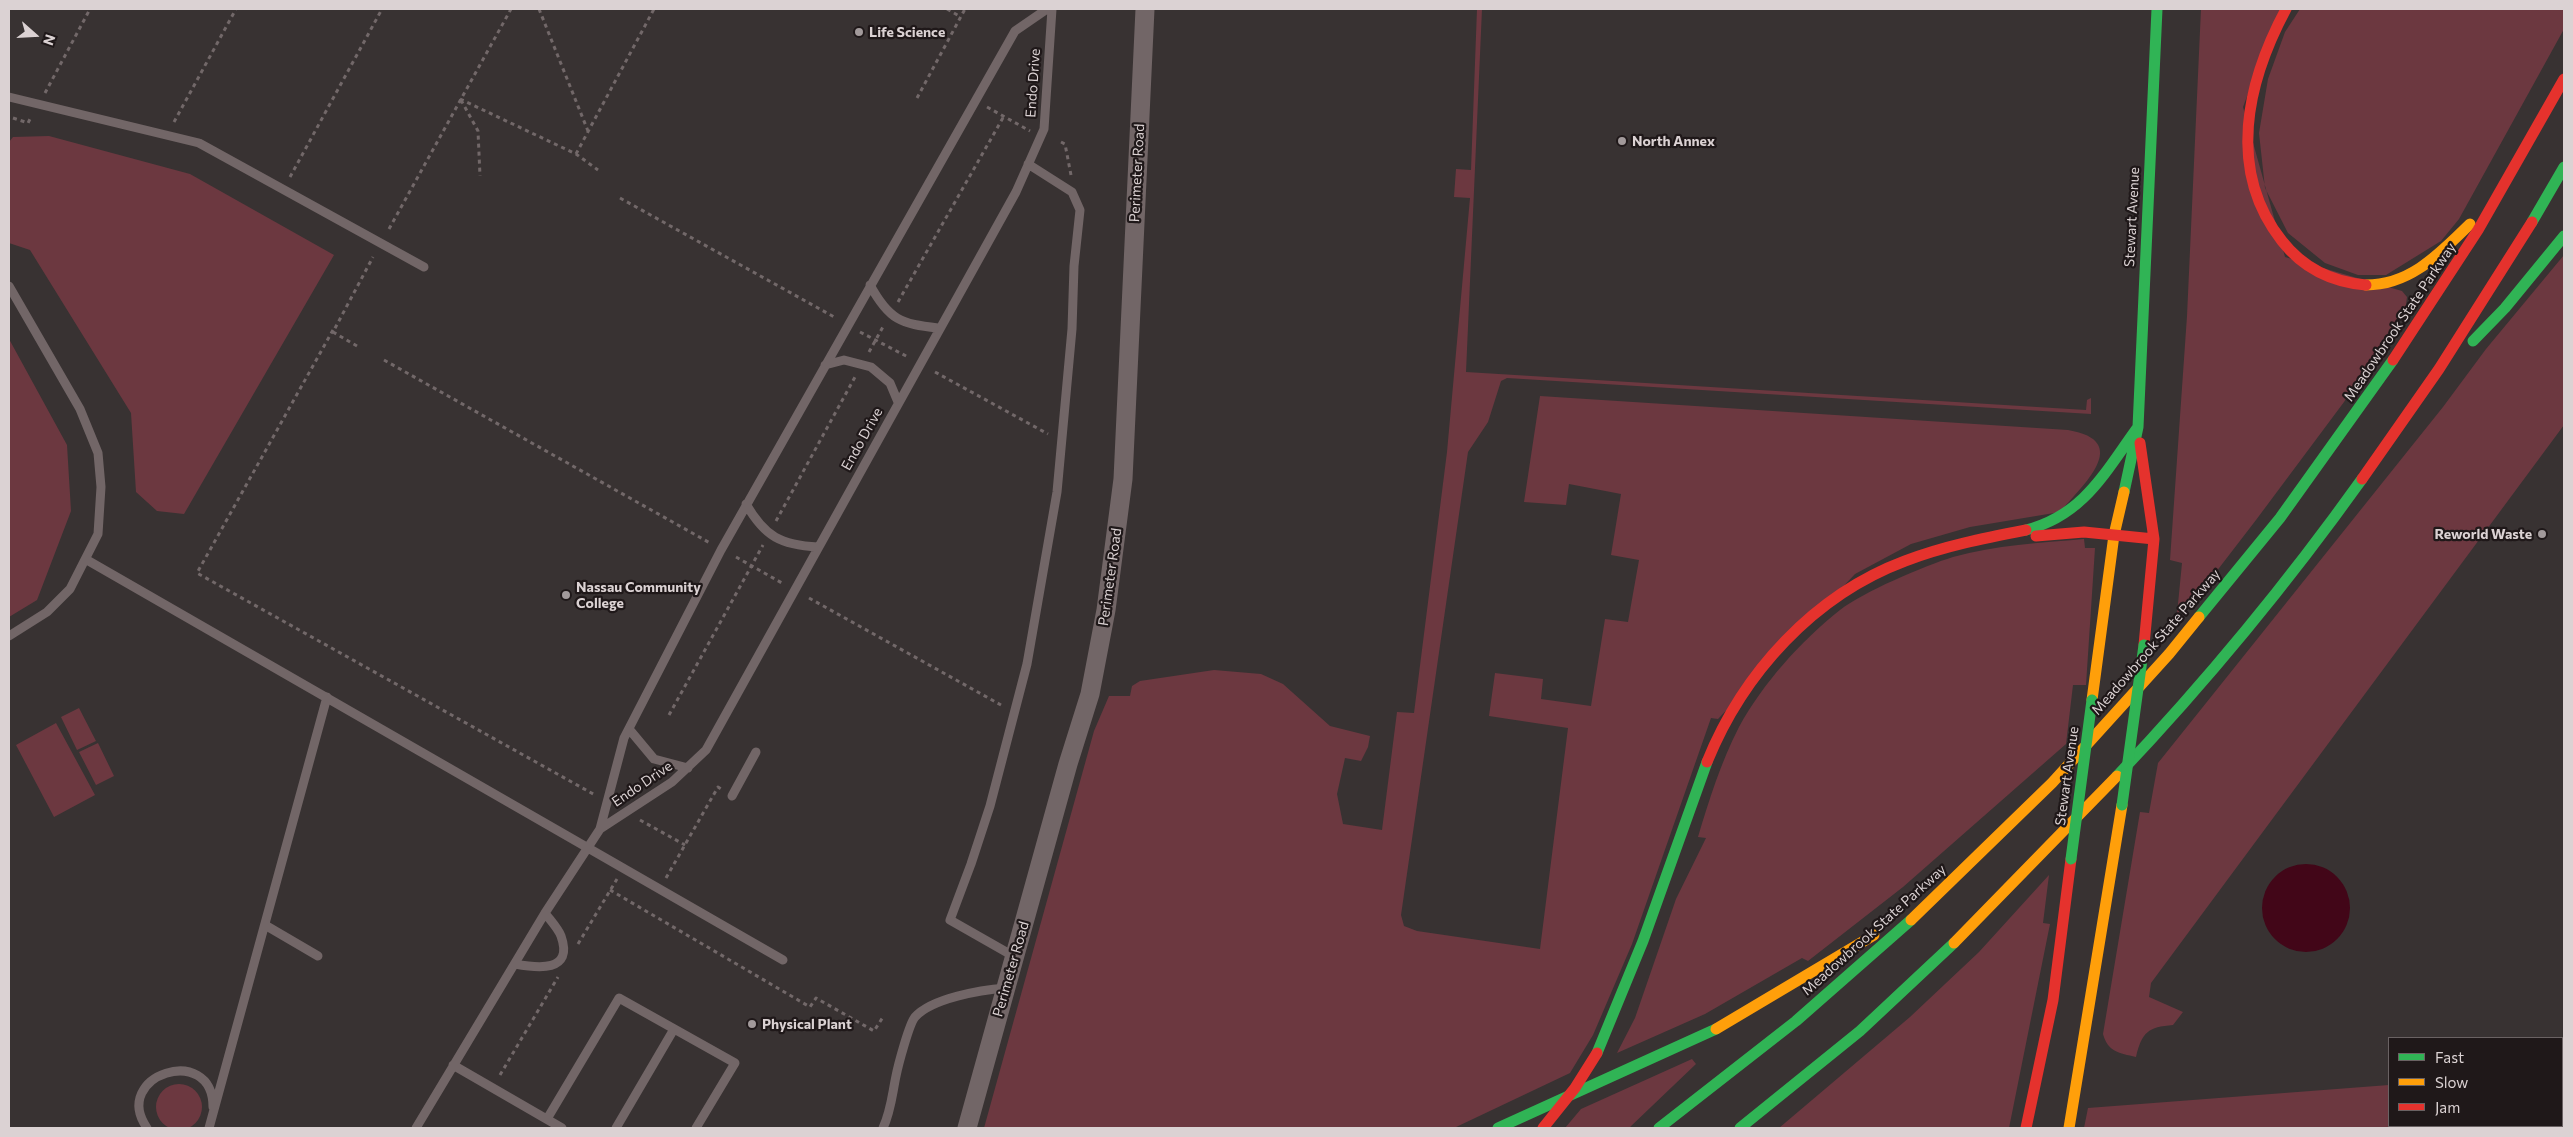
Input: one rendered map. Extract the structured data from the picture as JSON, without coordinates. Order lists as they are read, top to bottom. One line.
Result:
{"streets":{"main road":["Stewart Avenue","Meadowbrook State Parkway"],"street":["Perimeter Road"],"lane":["Endo Drive"]},"places":["Life Science","North Annex","Reworld Waste","Nassau Community College","Physical Plant"],"legend":["Fast","Slow","Jam"],"north":"right"}
